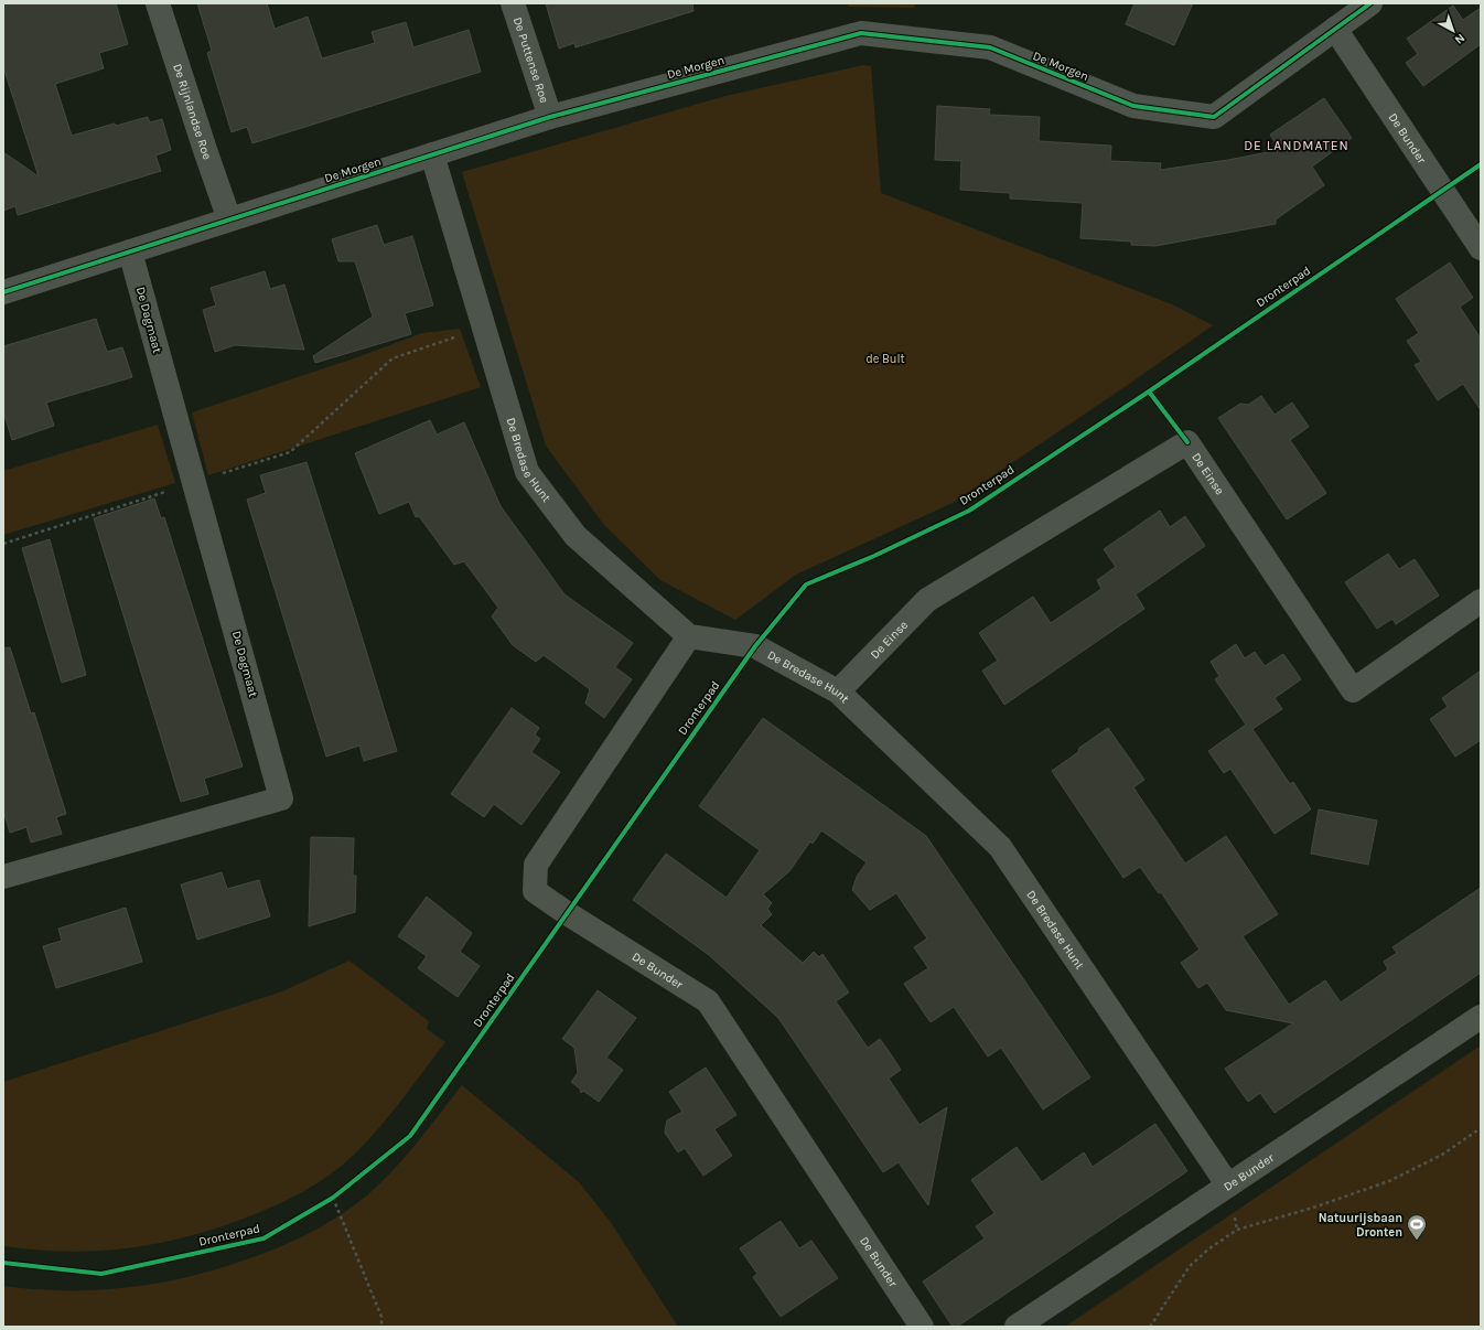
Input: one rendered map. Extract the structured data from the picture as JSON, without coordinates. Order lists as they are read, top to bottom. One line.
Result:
{"streets":{"street":["De Puttense Roe","De Morgen","De Rijnlandse Roe","De Bunder","De Dagmaat","De Bredase Hunt","De Einse"],"cycle path":["Dronterpad"]},"crossings":[["De Puttense Roe","De Morgen"],["De Morgen","De Rijnlandse Roe"],["De Morgen","De Bunder"],["De Morgen","De Dagmaat"],["De Morgen","De Bredase Hunt"],["De Bunder","De Bredase Hunt"],["De Bredase Hunt","De Einse"]],"districts":["DE LANDMATEN"],"parks":["de Bult"],"places":{"sports":["Natuurijsbaan Dronten"]},"north":"bottom right"}
